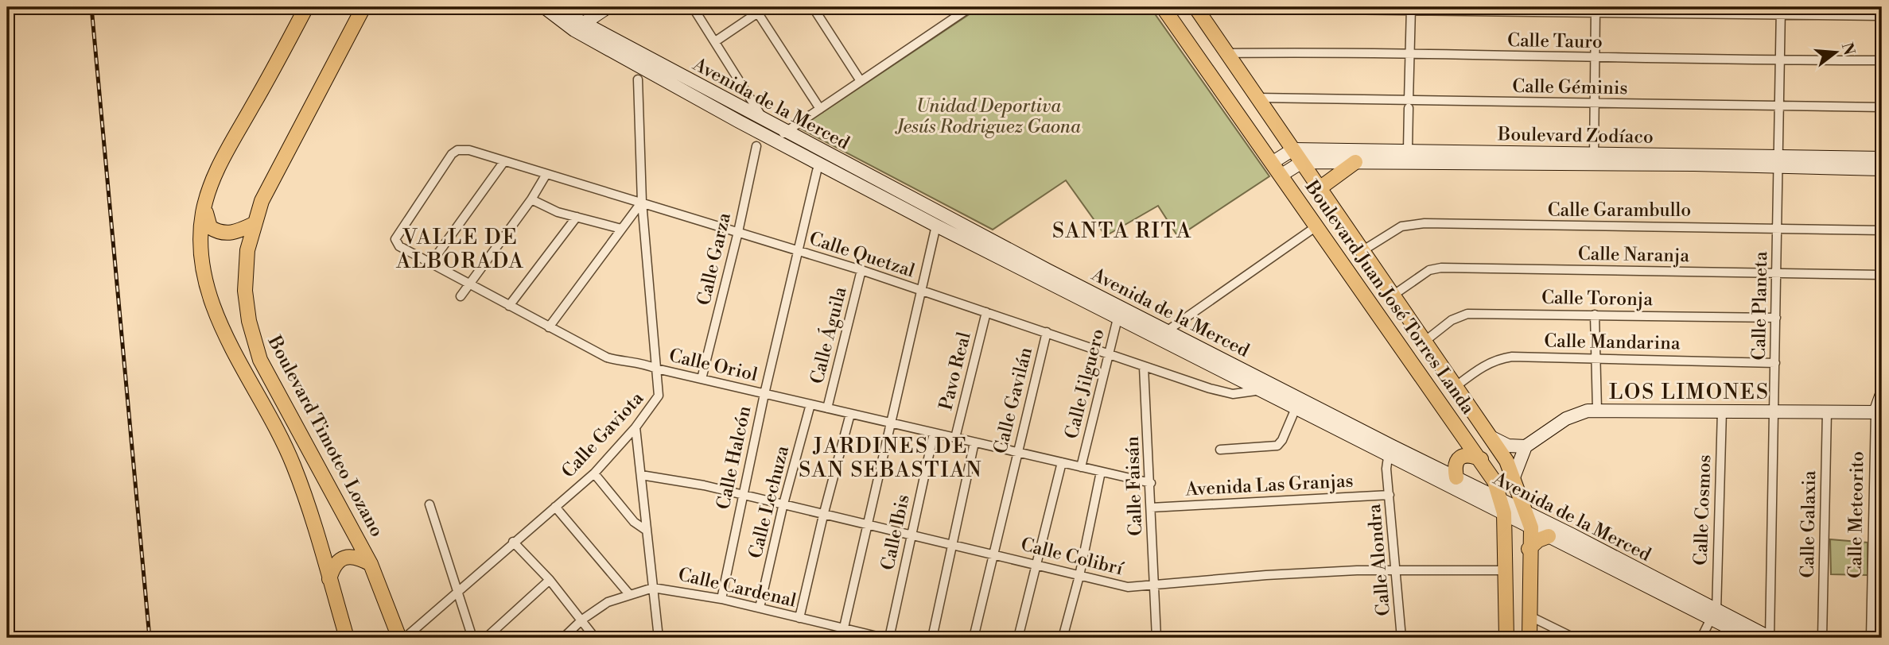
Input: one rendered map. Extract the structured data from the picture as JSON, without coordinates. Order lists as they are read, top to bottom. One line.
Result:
{"streets":{"main road":["Boulevard Juan José Torres Landa","Boulevard Timoteo Lozano"],"street":["Calle Tauro","Calle Géminis","Avenida de la Merced","Boulevard Zodíaco","Calle Garambullo","Calle Quetzal","Calle Naranja","Calle Garza","Calle Toronja","Calle Planeta","Calle Águila","Calle Mandarina","Calle Oriol","Pavo Real","Calle Jilguero","Calle Gavilán","Calle Gaviota","Calle Halcón","Avenida Las Granjas","Calle Faisán","Calle Lechuza","Calle Cosmos","Calle Meteorito","Calle Galaxia","Calle Ibis","Calle Colibrí","Calle Alondra","Calle Cardenal"]},"crossings":[["Calle Tauro","Boulevard Juan José Torres Landa"],["Calle Tauro","Calle Planeta"],["Calle Géminis","Boulevard Juan José Torres Landa"],["Calle Géminis","Calle Planeta"],["Avenida de la Merced","Calle Quetzal"],["Avenida de la Merced","Boulevard Juan José Torres Landa"],["Avenida de la Merced","Calle Planeta"],["Avenida de la Merced","Calle Jilguero"],["Avenida de la Merced","Calle Halcón"],["Avenida de la Merced","Calle Cosmos"],["Avenida de la Merced","Calle Alondra"],["Boulevard Zodíaco","Boulevard Juan José Torres Landa"],["Boulevard Zodíaco","Calle Planeta"],["Calle Garambullo","Boulevard Juan José Torres Landa"],["Calle Garambullo","Calle Planeta"],["Calle Quetzal","Calle Garza"],["Calle Quetzal","Calle Águila"],["Calle Quetzal","Calle Oriol"],["Calle Quetzal","Pavo Real"],["Calle Quetzal","Calle Jilguero"],["Calle Quetzal","Calle Gavilán"],["Calle Quetzal","Calle Gaviota"],["Calle Quetzal","Calle Halcón"],["Calle Quetzal","Calle Faisán"],["Calle Naranja","Boulevard Juan José Torres Landa"],["Calle Naranja","Calle Planeta"],["Calle Garza","Calle Oriol"],["Boulevard Juan José Torres Landa","Calle Toronja"],["Boulevard Juan José Torres Landa","Calle Mandarina"],["Boulevard Juan José Torres Landa","Calle Colibrí"],["Calle Toronja","Calle Planeta"],["Calle Planeta","Calle Mandarina"],["Calle Águila","Calle Oriol"],["Calle Oriol","Pavo Real"],["Calle Oriol","Calle Jilguero"],["Calle Oriol","Calle Gavilán"],["Calle Oriol","Calle Gaviota"],["Calle Oriol","Calle Halcón"],["Calle Oriol","Calle Faisán"],["Calle Oriol","Calle Lechuza"],["Calle Oriol","Calle Ibis"],["Calle Gavilán","Calle Colibrí"],["Calle Halcón","Calle Colibrí"],["Calle Halcón","Calle Cardenal"],["Avenida Las Granjas","Calle Faisán"],["Avenida Las Granjas","Calle Alondra"],["Calle Faisán","Calle Colibrí"],["Calle Lechuza","Calle Colibrí"],["Calle Lechuza","Calle Cardenal"],["Calle Ibis","Calle Colibrí"],["Calle Colibrí","Calle Alondra"]],"districts":["SANTA RITA","VALLE DE ALBORADA","LOS LIMONES","JARDINES DE SAN SEBASTIAN"],"parks":["Unidad Deportiva Jesús Rodriguez Gaona"],"north":"right"}
